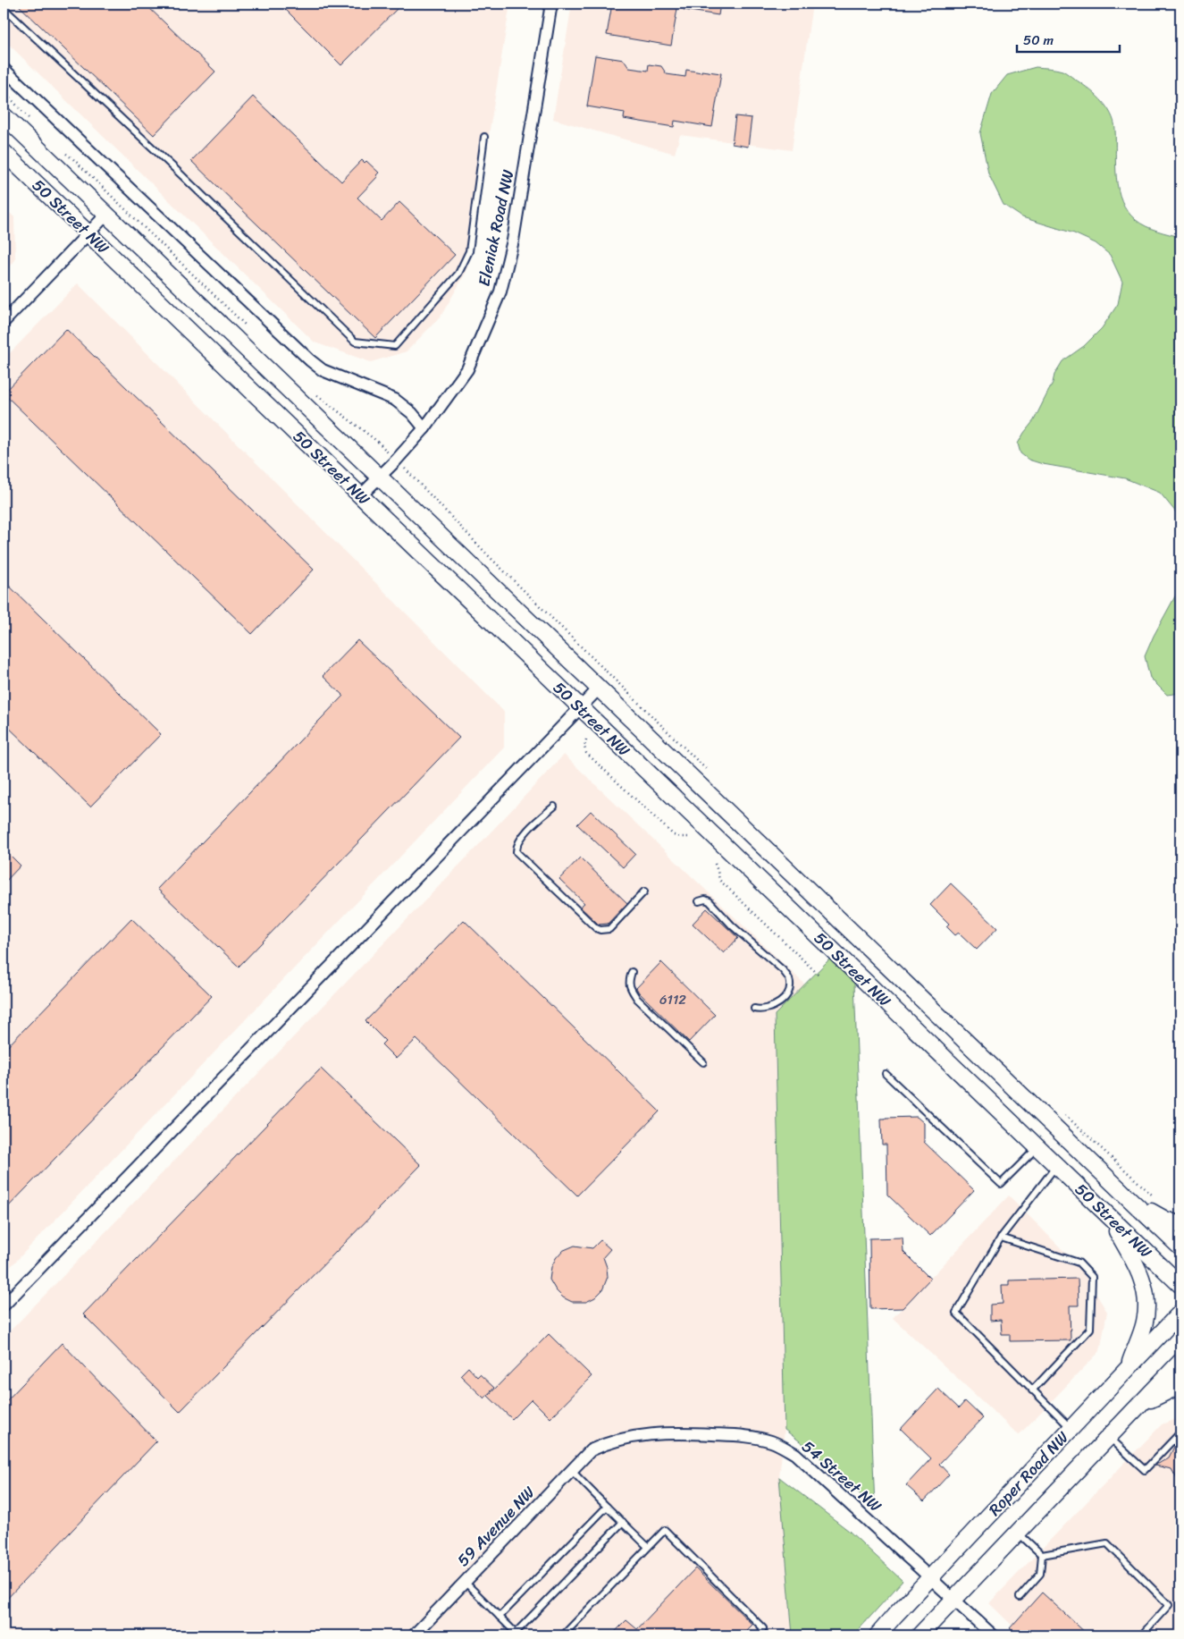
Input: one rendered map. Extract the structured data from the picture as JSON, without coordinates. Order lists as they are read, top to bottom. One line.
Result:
{"streets":{"main road":["50 Street NW","Roper Road NW"],"street":["Eleniak Road NW","54 Street NW","59 Avenue NW"]},"crossings":[["50 Street NW","Eleniak Road NW"],["Roper Road NW","54 Street NW"],["54 Street NW","59 Avenue NW"]],"house_numbers":["6112"],"scale_bar":"50 m"}
